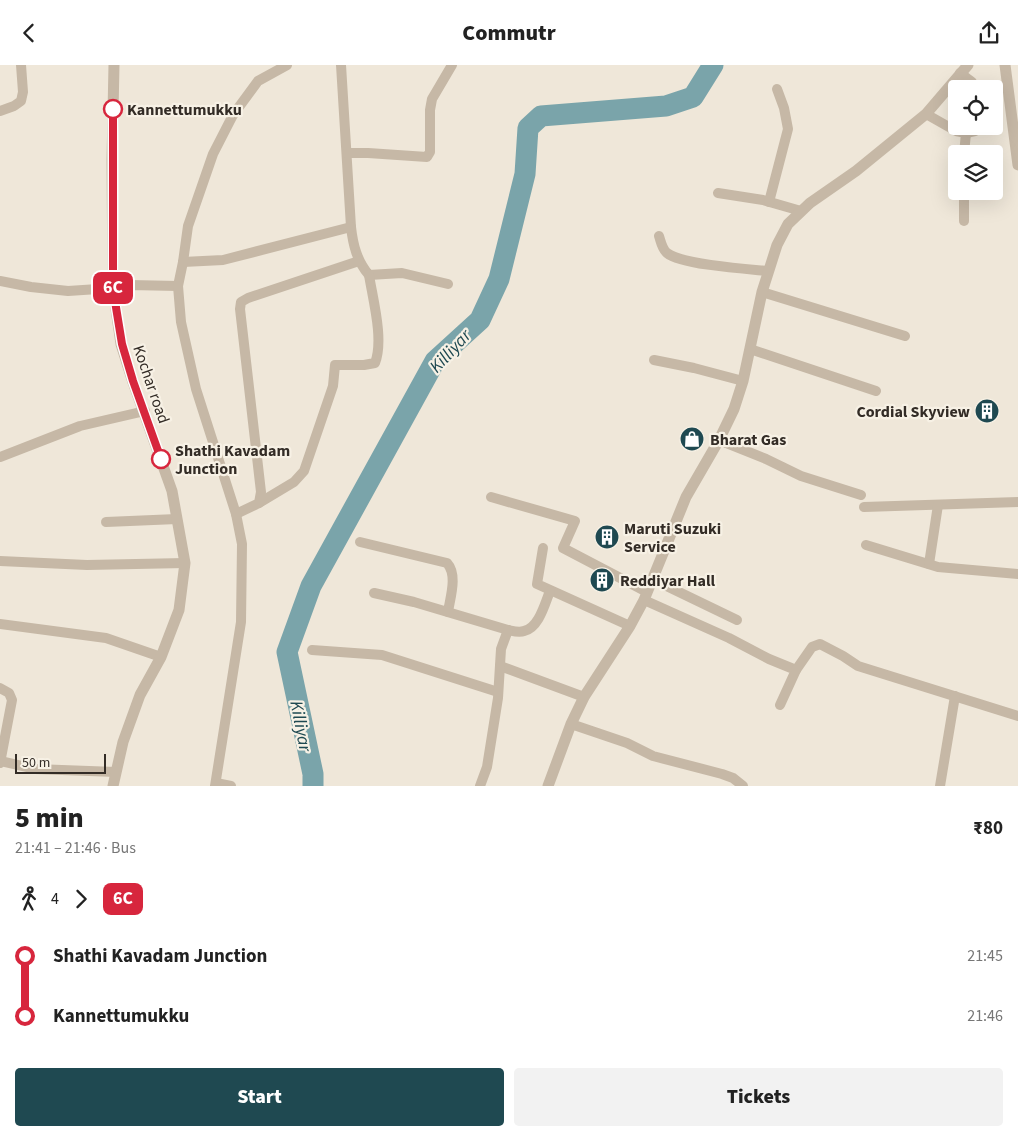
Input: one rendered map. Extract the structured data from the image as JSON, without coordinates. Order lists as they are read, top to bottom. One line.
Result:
{"streets":{"street":["Kochar road"]},"water":["Killiyar"],"places":{"other":["Kannettumukku","Shathi Kavadam Junction"],"building":["Cordial Skyview","Maruti Suzuki Service","Reddiyar Hall"],"shop":["Bharat Gas"]},"lines":["bus line 6C"],"scale_bar":"50 m","page":{"header":"Commutr","on_map":"6C","scale":"50 m","heading":["5 min","21:41 – 21:46 · Bus","₹80"],"legs":["4","6C"],"list":[{"name":"Shathi Kavadam Junction","value":"21:45"},{"name":"Kannettumukku","value":"21:46"}],"buttons":["Start","Tickets"]}}
